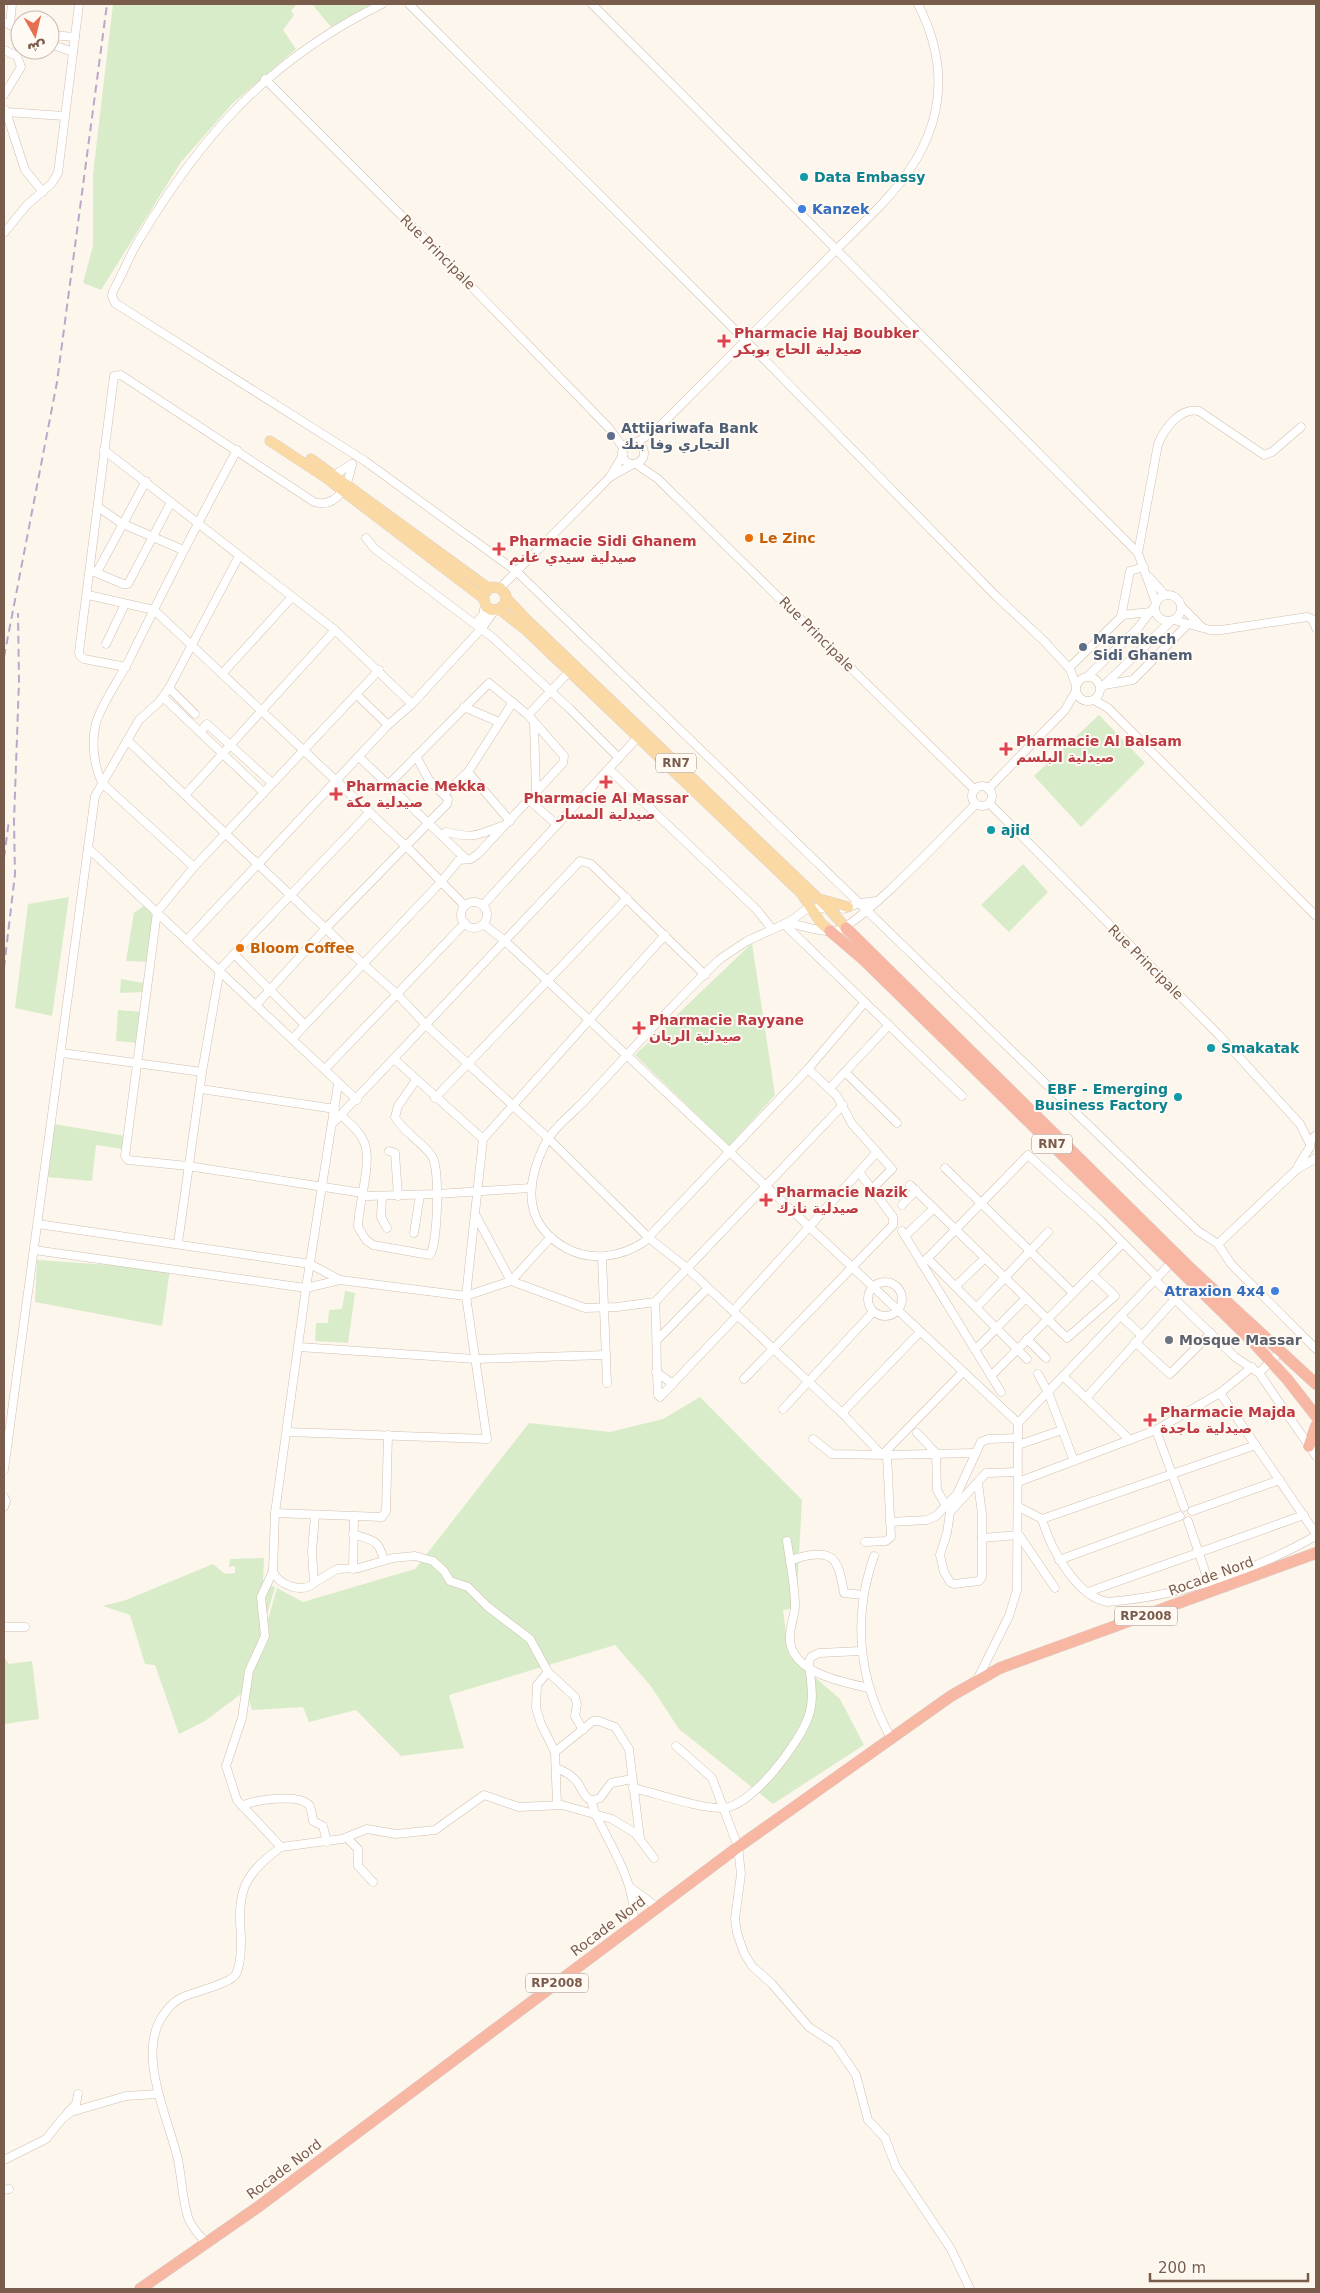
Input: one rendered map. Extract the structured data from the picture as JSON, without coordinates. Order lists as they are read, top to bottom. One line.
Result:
{"streets":{"highway":["RN7","Rocade Nord","RP2008"],"street":["Rue Principale"]},"places":{"other":["Data Embassy","Kanzek","Attijariwafa Bank التجاري وفا بنك","Le Zinc","Marrakech Sidi Ghanem","ajid","Bloom Coffee","Smakatak","EBF - Emerging Business Factory","Atraxion 4x4","Mosque Massar"],"health":["Pharmacie Haj Boubker صيدلية الحاج بوبكر","Pharmacie Sidi Ghanem صيدلية سيدي غانم","Pharmacie Al Balsam صيدلية البلسم","Pharmacie Al Massar صيدلية المسار","Pharmacie Mekka صيدلية مكة","Pharmacie Rayyane صيدلية الريان","Pharmacie Nazik صيدلية نازك","Pharmacie Majda صيدلية ماجدة"]},"scale_bar":"200 m","north":"bottom"}
